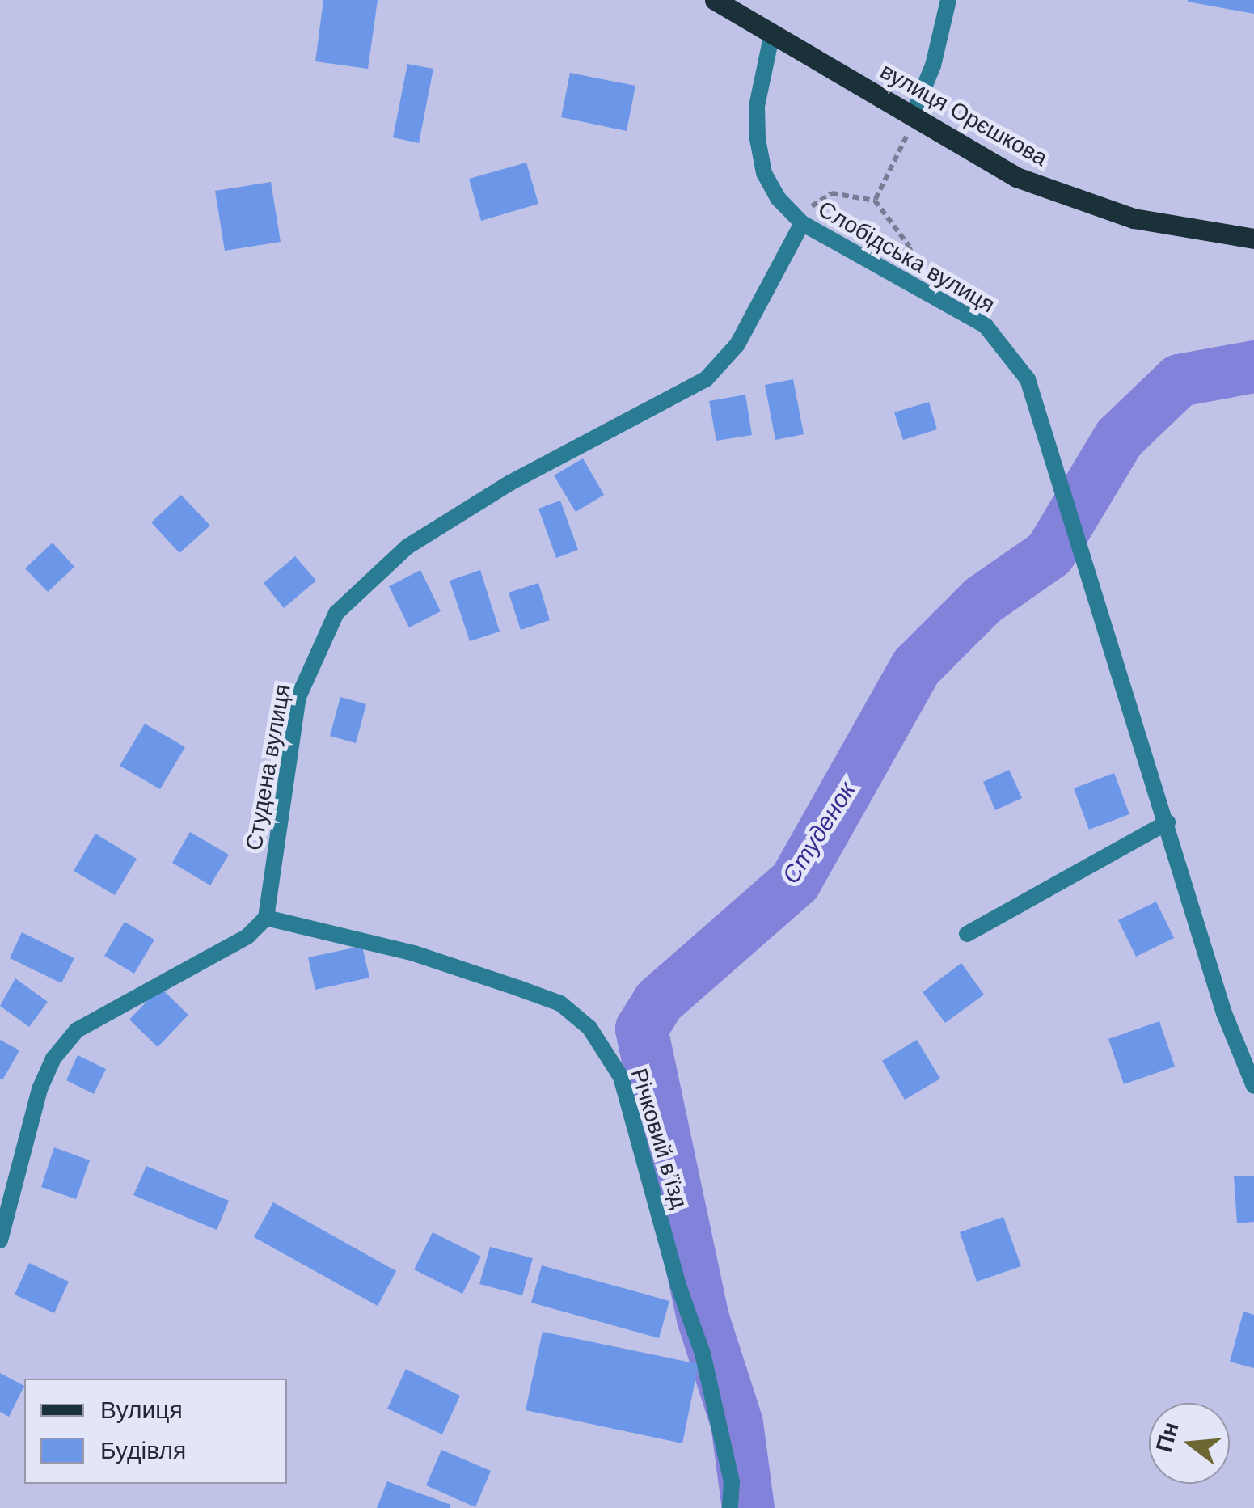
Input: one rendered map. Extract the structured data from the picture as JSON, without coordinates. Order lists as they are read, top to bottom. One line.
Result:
{"streets":{"main road":["вулиця Орєшкова"],"street":["Слобідська вулиця","Студена вулиця","Річковий в’їзд"]},"crossings":[["вулиця Орєшкова","Слобідська вулиця"],["Слобідська вулиця","Студена вулиця"],["Студена вулиця","Річковий в’їзд"]],"water":["Студенок"],"legend":["Вулиця","Будівля"],"north":"left"}
